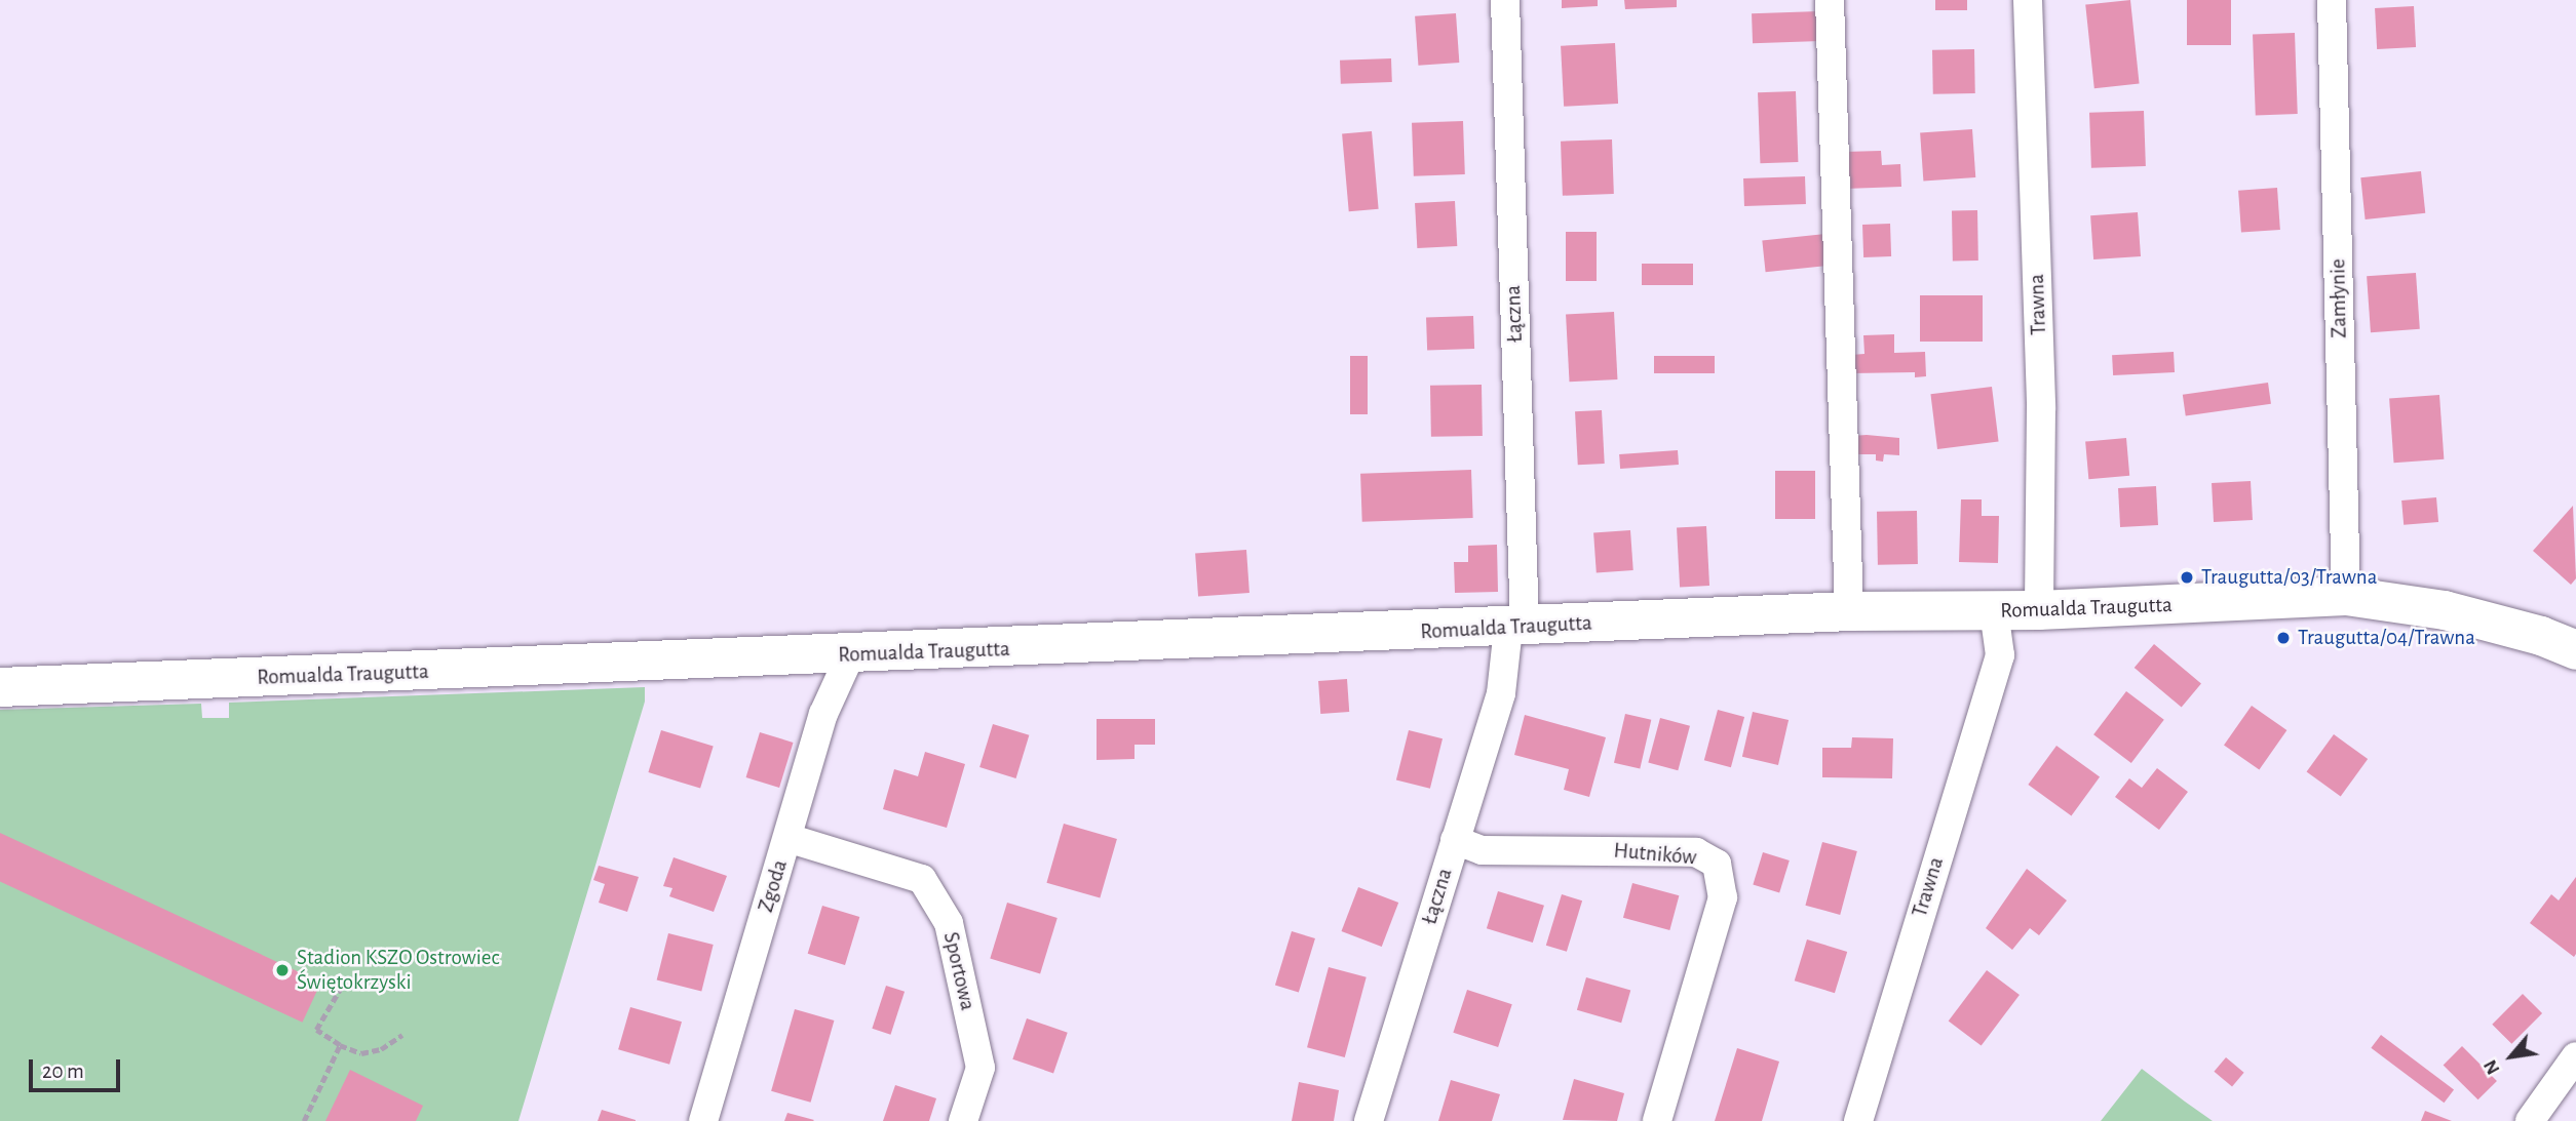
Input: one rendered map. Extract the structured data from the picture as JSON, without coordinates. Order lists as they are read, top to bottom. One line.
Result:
{"streets":{"main road":["Romualda Traugutta"],"street":["Zamłynie","Trawna","Łączna","Hutników","Zgoda","Sportowa"]},"crossings":[["Zamłynie","Romualda Traugutta"],["Trawna","Romualda Traugutta"],["Łączna","Romualda Traugutta"],["Łączna","Hutników"],["Romualda Traugutta","Zgoda"],["Zgoda","Sportowa"]],"places":["Traugutta/03/Trawna","Traugutta/04/Trawna","Stadion KSZO Ostrowiec Świętokrzyski"],"scale_bar":"20 m","north":"bottom left"}
